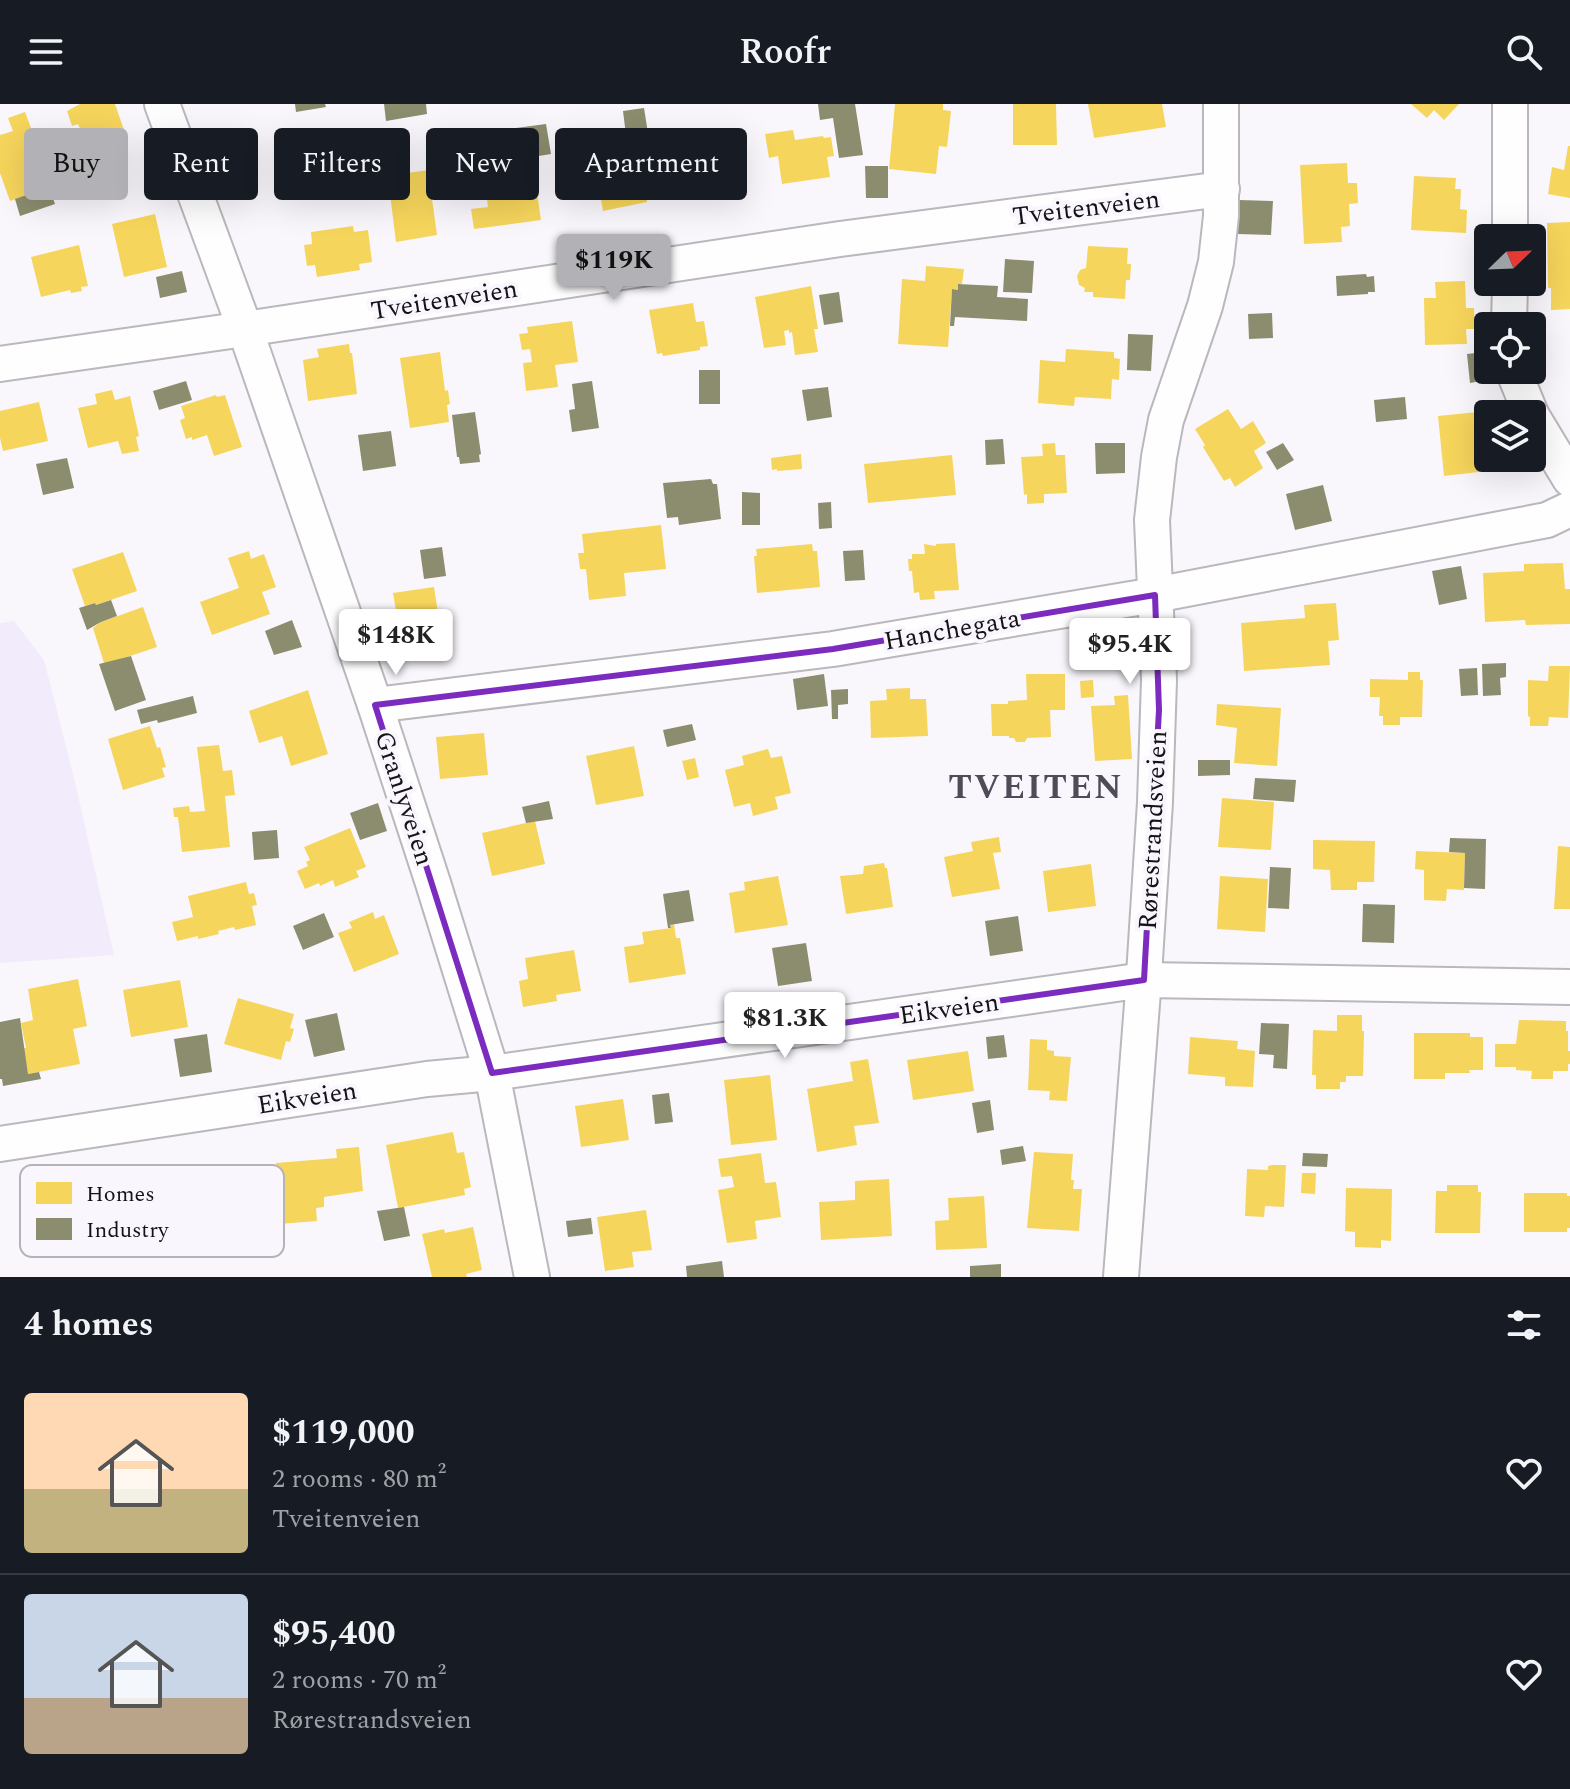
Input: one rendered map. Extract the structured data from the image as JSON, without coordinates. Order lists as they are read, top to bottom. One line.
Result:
{"streets":{"street":["Tveitenveien","Hanchegata","Granlyveien","Rørestrandsveien","Eikveien"]},"crossings":[["Tveitenveien","Granlyveien"],["Tveitenveien","Rørestrandsveien"],["Hanchegata","Granlyveien"],["Hanchegata","Rørestrandsveien"],["Granlyveien","Eikveien"],["Rørestrandsveien","Eikveien"]],"districts":["TVEITEN"],"legend":["Homes","Industry"],"north":"top right","page":{"header":"Roofr","chip":["Buy","Rent","Filters","New","Apartment"],"price":["$119K","$148K","$95.4K","$81.3K"],"heading":"4 homes","list":[{"name":"$119,000","note":"2 rooms · 80 m² · Tveitenveien"},{"name":"$95,400","note":"2 rooms · 70 m² · Rørestrandsveien"}]}}
